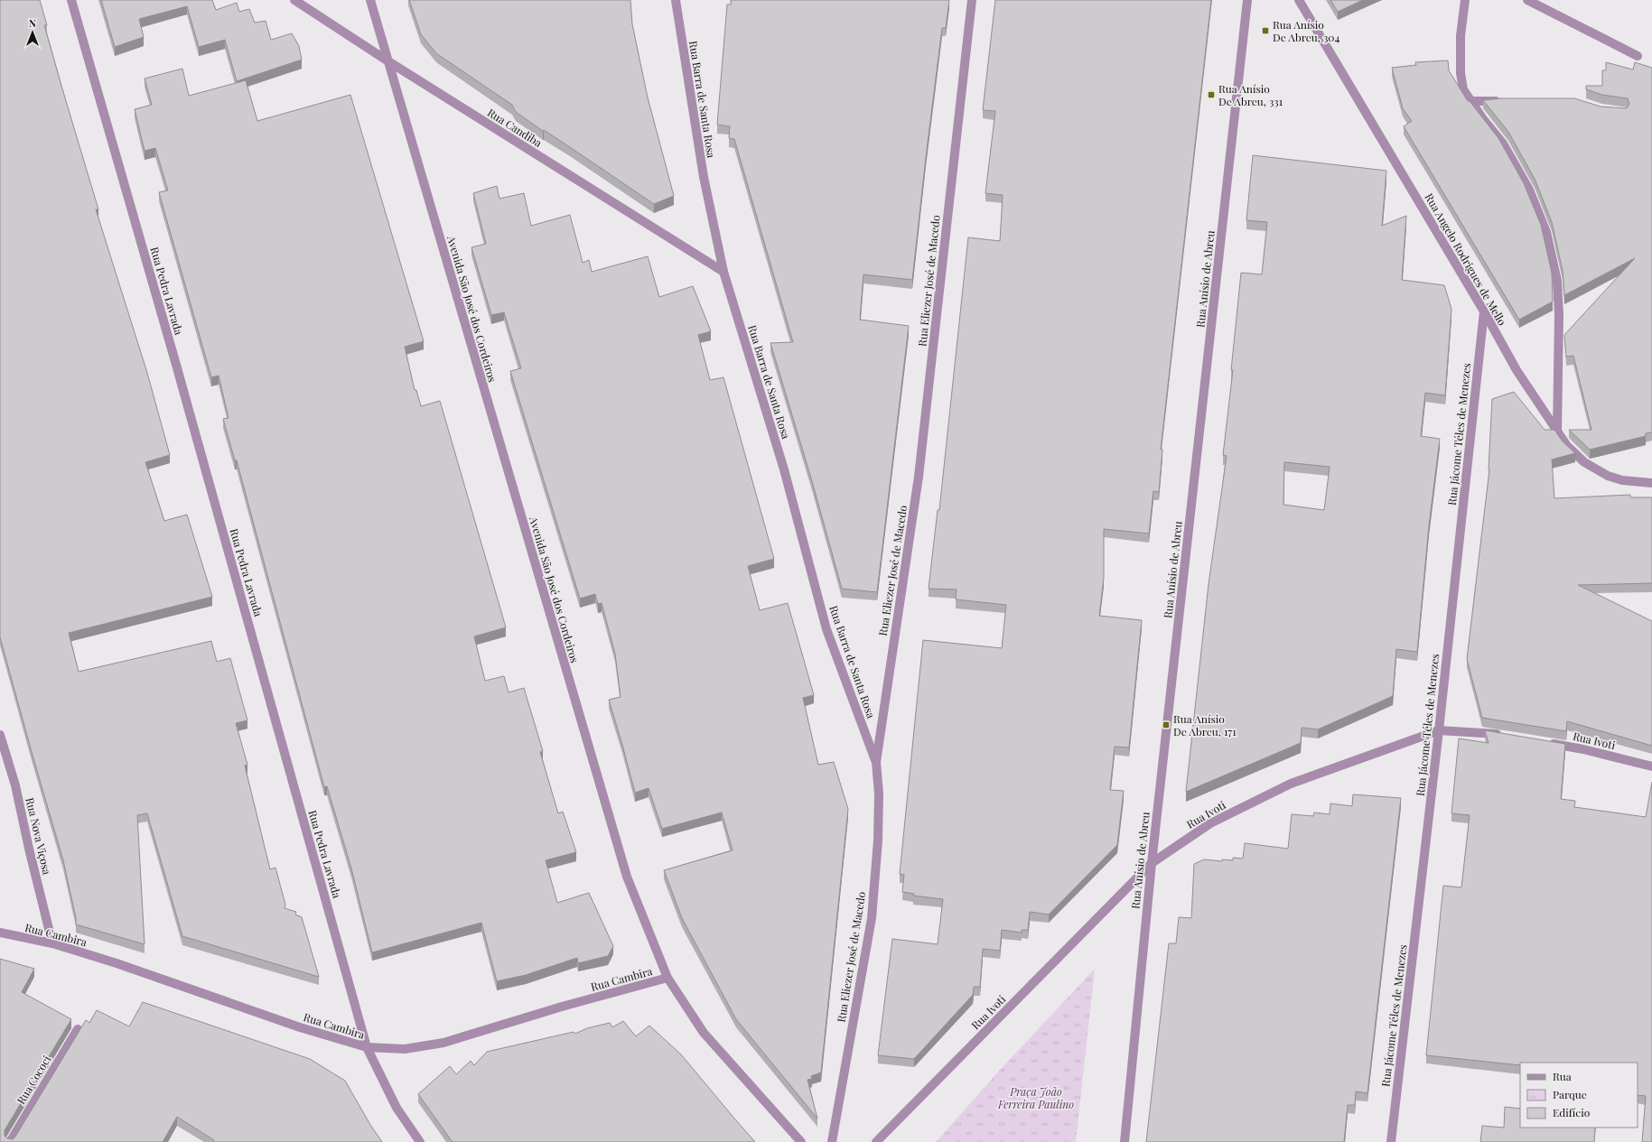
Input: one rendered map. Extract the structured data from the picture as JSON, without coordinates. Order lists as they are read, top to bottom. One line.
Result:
{"streets":{"street":["Rua Barra de Santa Rosa","Rua Candiba","Rua Angelo Rodrigues de Mello","Rua Anísio de Abreu","Rua Eliezer José de Macedo","Rua Pedra Lavrada","Avenida São José dos Cordeiros","Rua Jácome Téles de Menezes","Rua Ivoti","Rua Nova Viçosa","Rua Cambira","Rua Cococi"]},"crossings":[["Rua Barra de Santa Rosa","Rua Candiba"],["Rua Barra de Santa Rosa","Rua Eliezer José de Macedo"],["Rua Candiba","Avenida São José dos Cordeiros"],["Rua Angelo Rodrigues de Mello","Rua Jácome Téles de Menezes"],["Rua Anísio de Abreu","Rua Ivoti"],["Rua Pedra Lavrada","Rua Cambira"],["Avenida São José dos Cordeiros","Rua Cambira"],["Rua Jácome Téles de Menezes","Rua Ivoti"],["Rua Nova Viçosa","Rua Cambira"]],"parks":["Praça João Ferreira Paulino"],"places":{"transit":["Rua Anísio De Abreu, 304","Rua Anísio De Abreu, 331","Rua Anísio De Abreu, 171"]},"legend":["Rua","Parque","Edifício"],"north":"top"}
